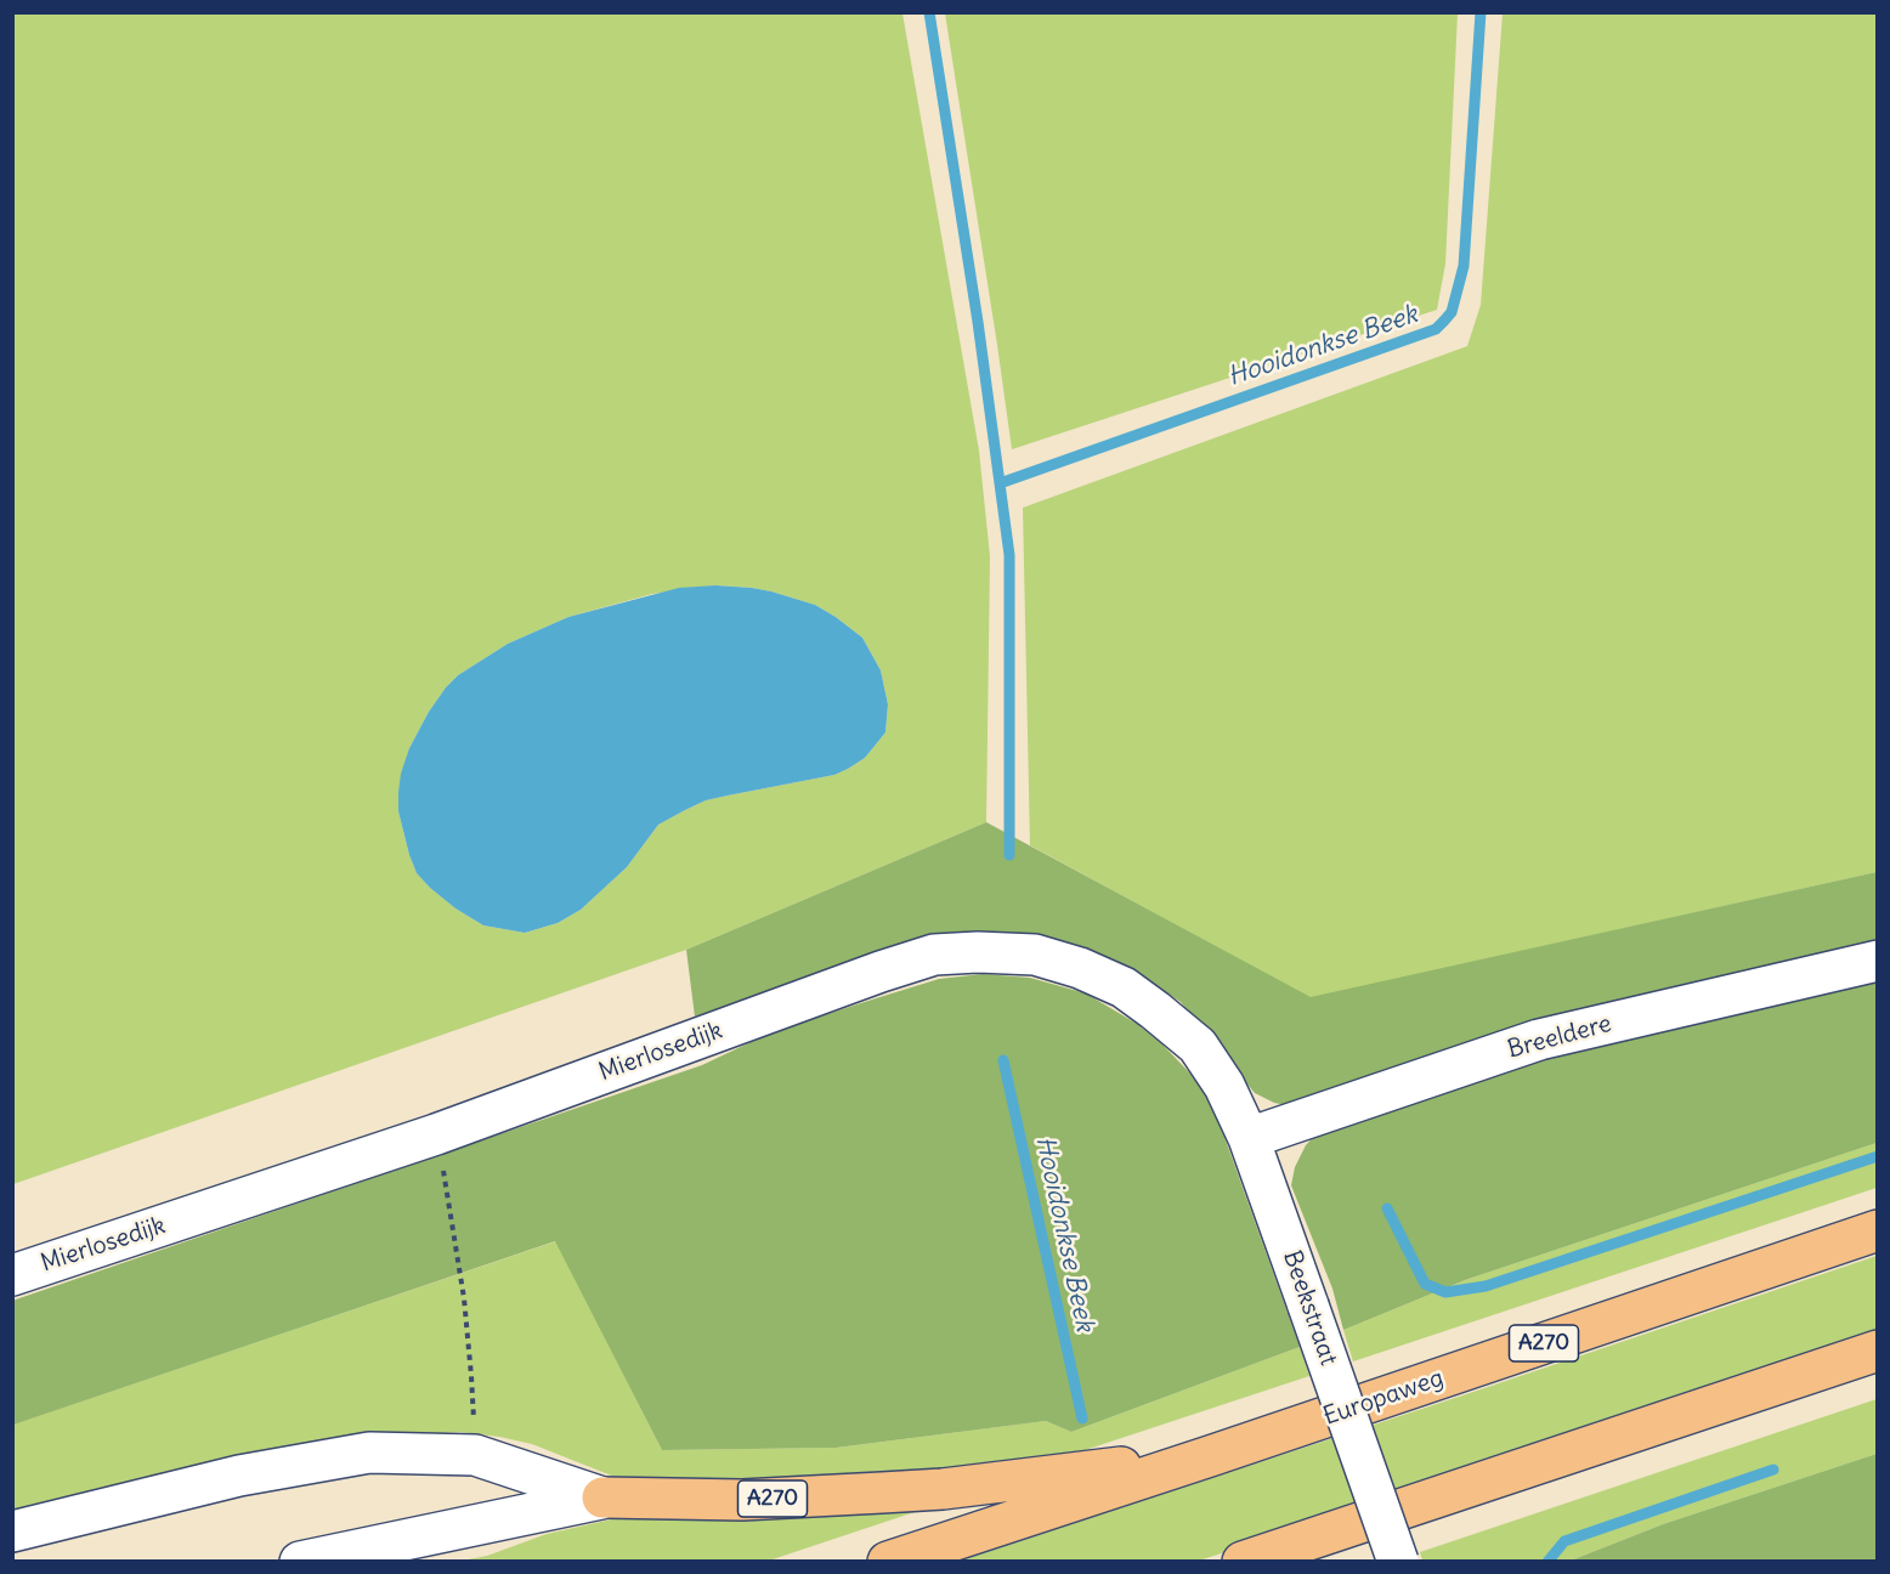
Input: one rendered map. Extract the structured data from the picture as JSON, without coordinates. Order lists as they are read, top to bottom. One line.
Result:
{"streets":{"highway":["A270","Europaweg"],"street":["Breeldere","Mierlosedijk","Beekstraat"]},"crossings":[["Breeldere","Mierlosedijk"],["Breeldere","Beekstraat"],["Mierlosedijk","Beekstraat"],["A270","Europaweg"]],"water":["Hooidonkse Beek"]}
